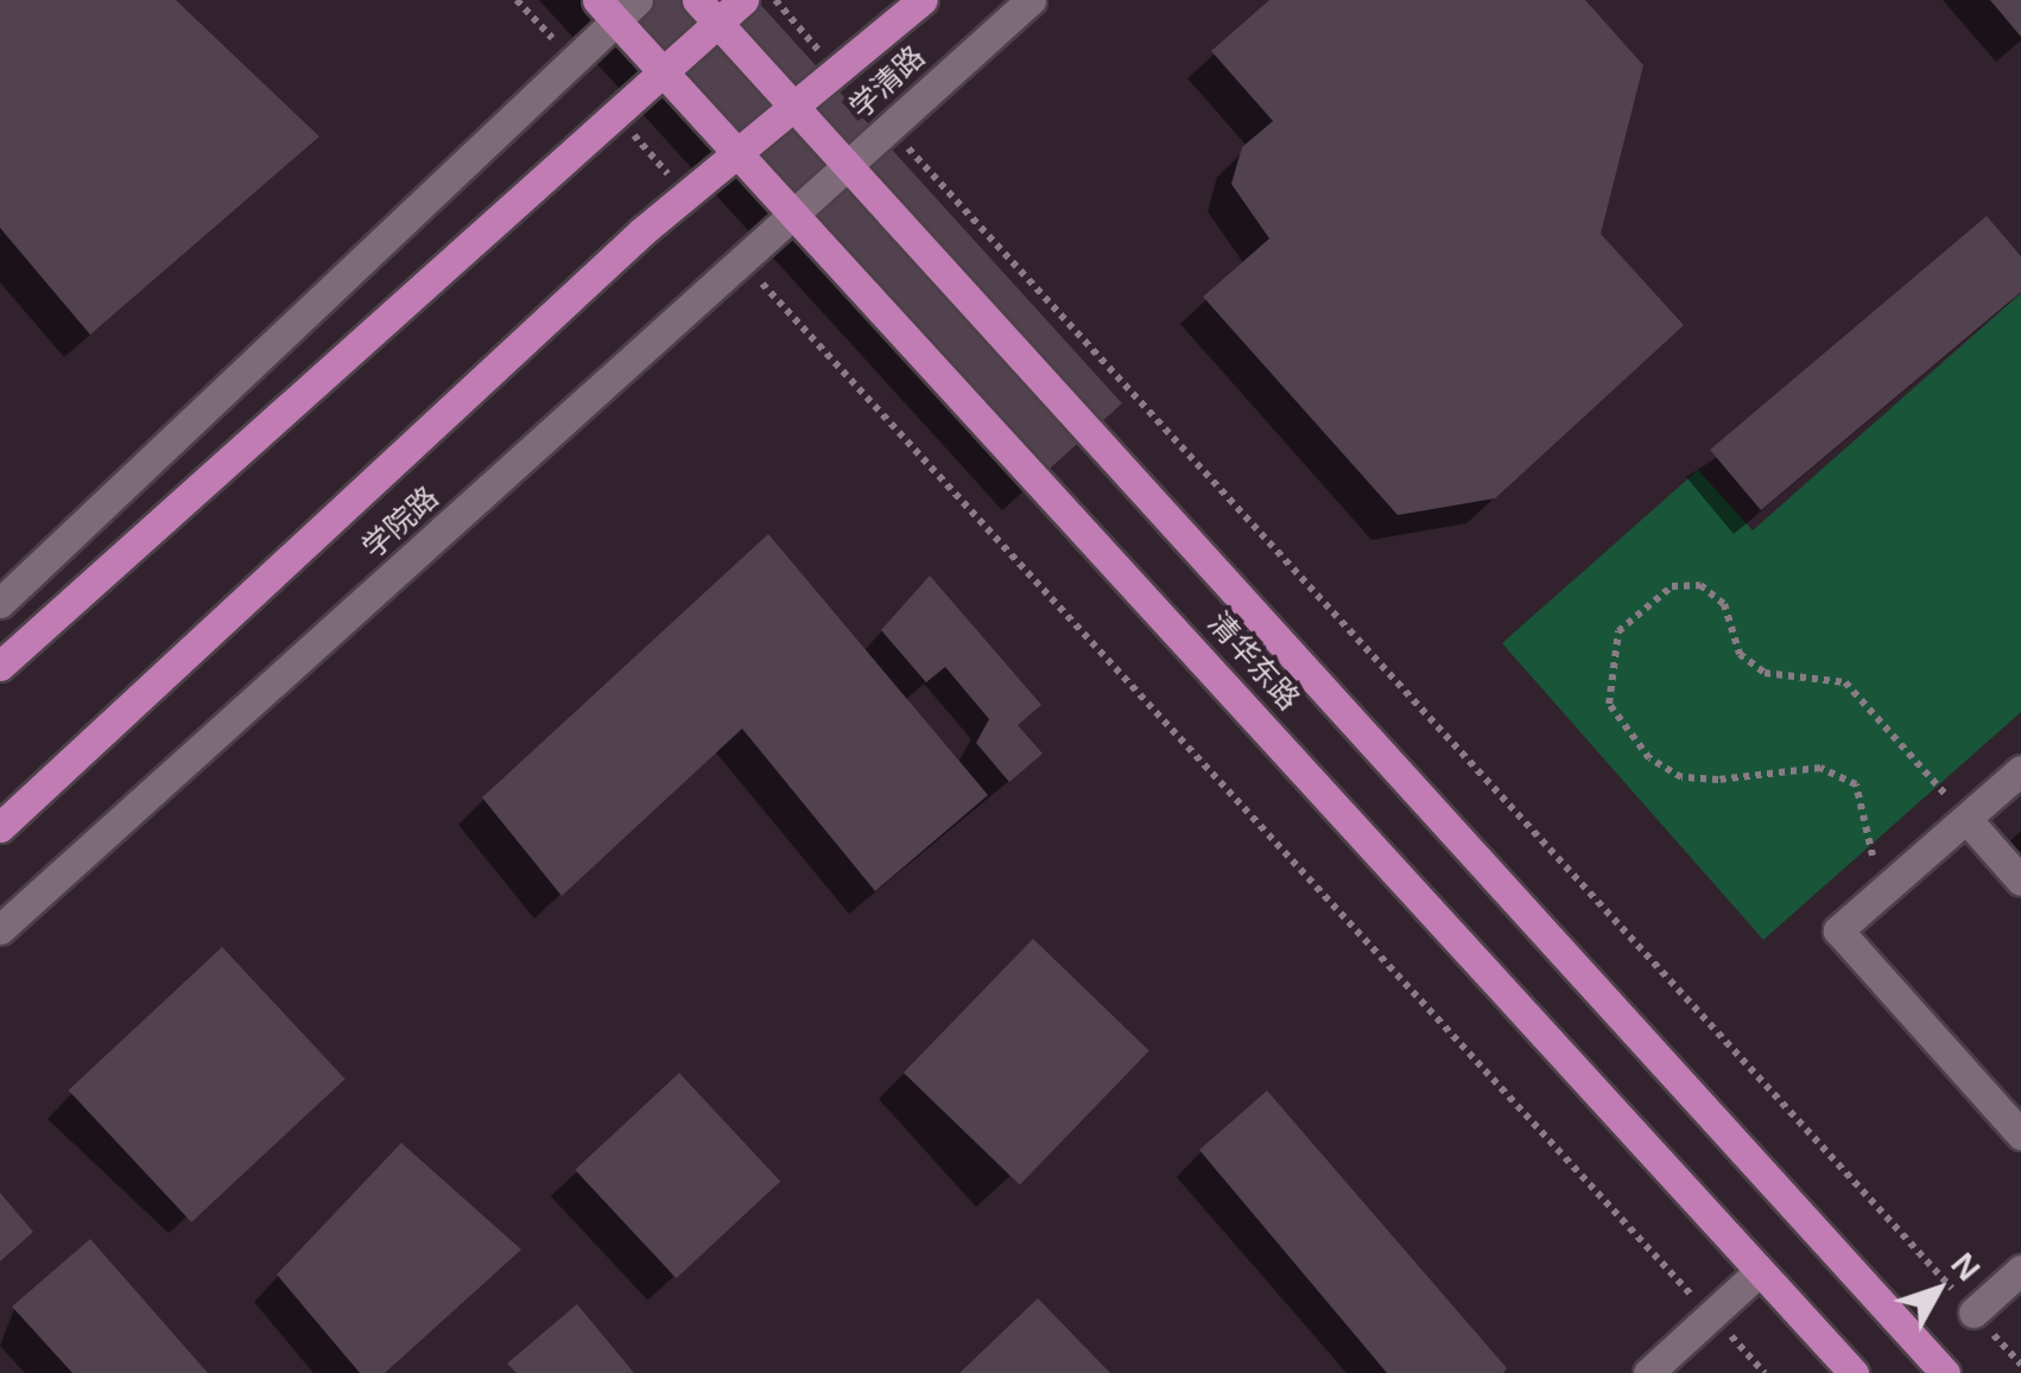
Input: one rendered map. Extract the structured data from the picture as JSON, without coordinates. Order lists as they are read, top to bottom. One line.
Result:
{"streets":{"main road":["学清路","学院路","清华东路"]},"crossings":[["学清路","学院路"],["学清路","清华东路"],["学院路","清华东路"]],"north":"top right"}
